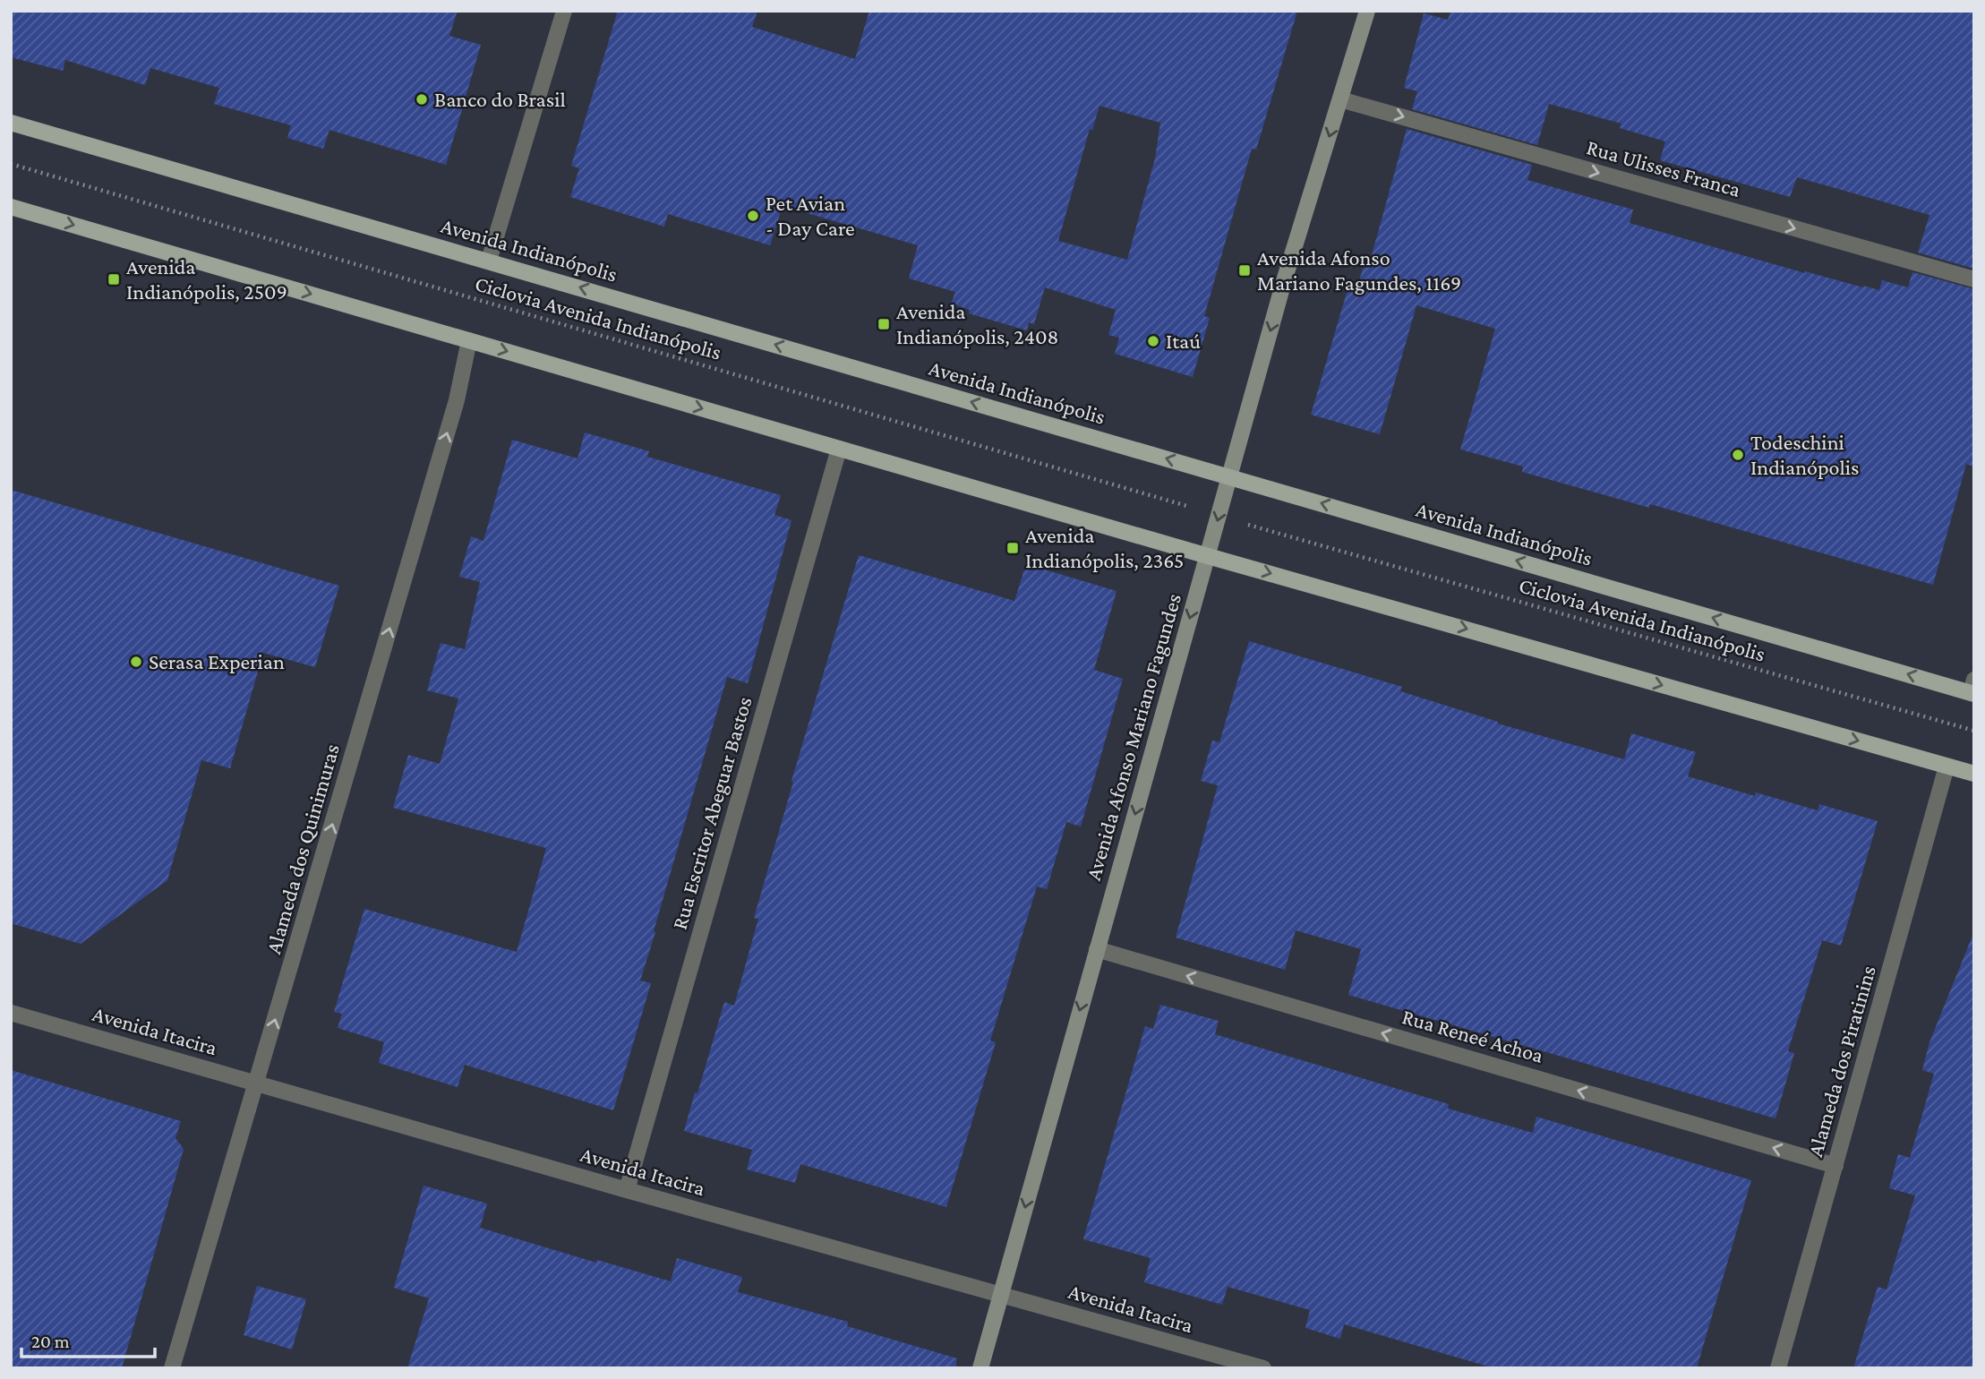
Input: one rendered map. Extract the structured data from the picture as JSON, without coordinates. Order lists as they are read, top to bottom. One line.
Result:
{"streets":{"main road":["Avenida Indianópolis"],"street":["Rua Ulisses Franca","Avenida Afonso Mariano Fagundes","Rua Escritor Abeguar Bastos","Alameda dos Quinimuras","Avenida Itacira","Rua Reneé Achoa","Alameda dos Piratinins"],"path":["Ciclovia Avenida Indianópolis"]},"crossings":[["Rua Ulisses Franca","Avenida Afonso Mariano Fagundes"],["Avenida Indianópolis","Avenida Afonso Mariano Fagundes"],["Avenida Afonso Mariano Fagundes","Avenida Itacira"],["Avenida Afonso Mariano Fagundes","Rua Reneé Achoa"],["Rua Escritor Abeguar Bastos","Avenida Itacira"],["Alameda dos Quinimuras","Avenida Itacira"],["Rua Reneé Achoa","Alameda dos Piratinins"]],"one_way":["Rua Ulisses Franca","Avenida Afonso Mariano Fagundes","Alameda dos Quinimuras","Rua Reneé Achoa"],"places":{"other":["Banco do Brasil","Pet Avian - Day Care","Itaú","Todeschini Indianópolis","Serasa Experian"],"transit":["Avenida Afonso Mariano Fagundes, 1169","Avenida Indianópolis, 2509","Avenida Indianópolis, 2408","Avenida Indianópolis, 2365"]},"scale_bar":"20 m"}
